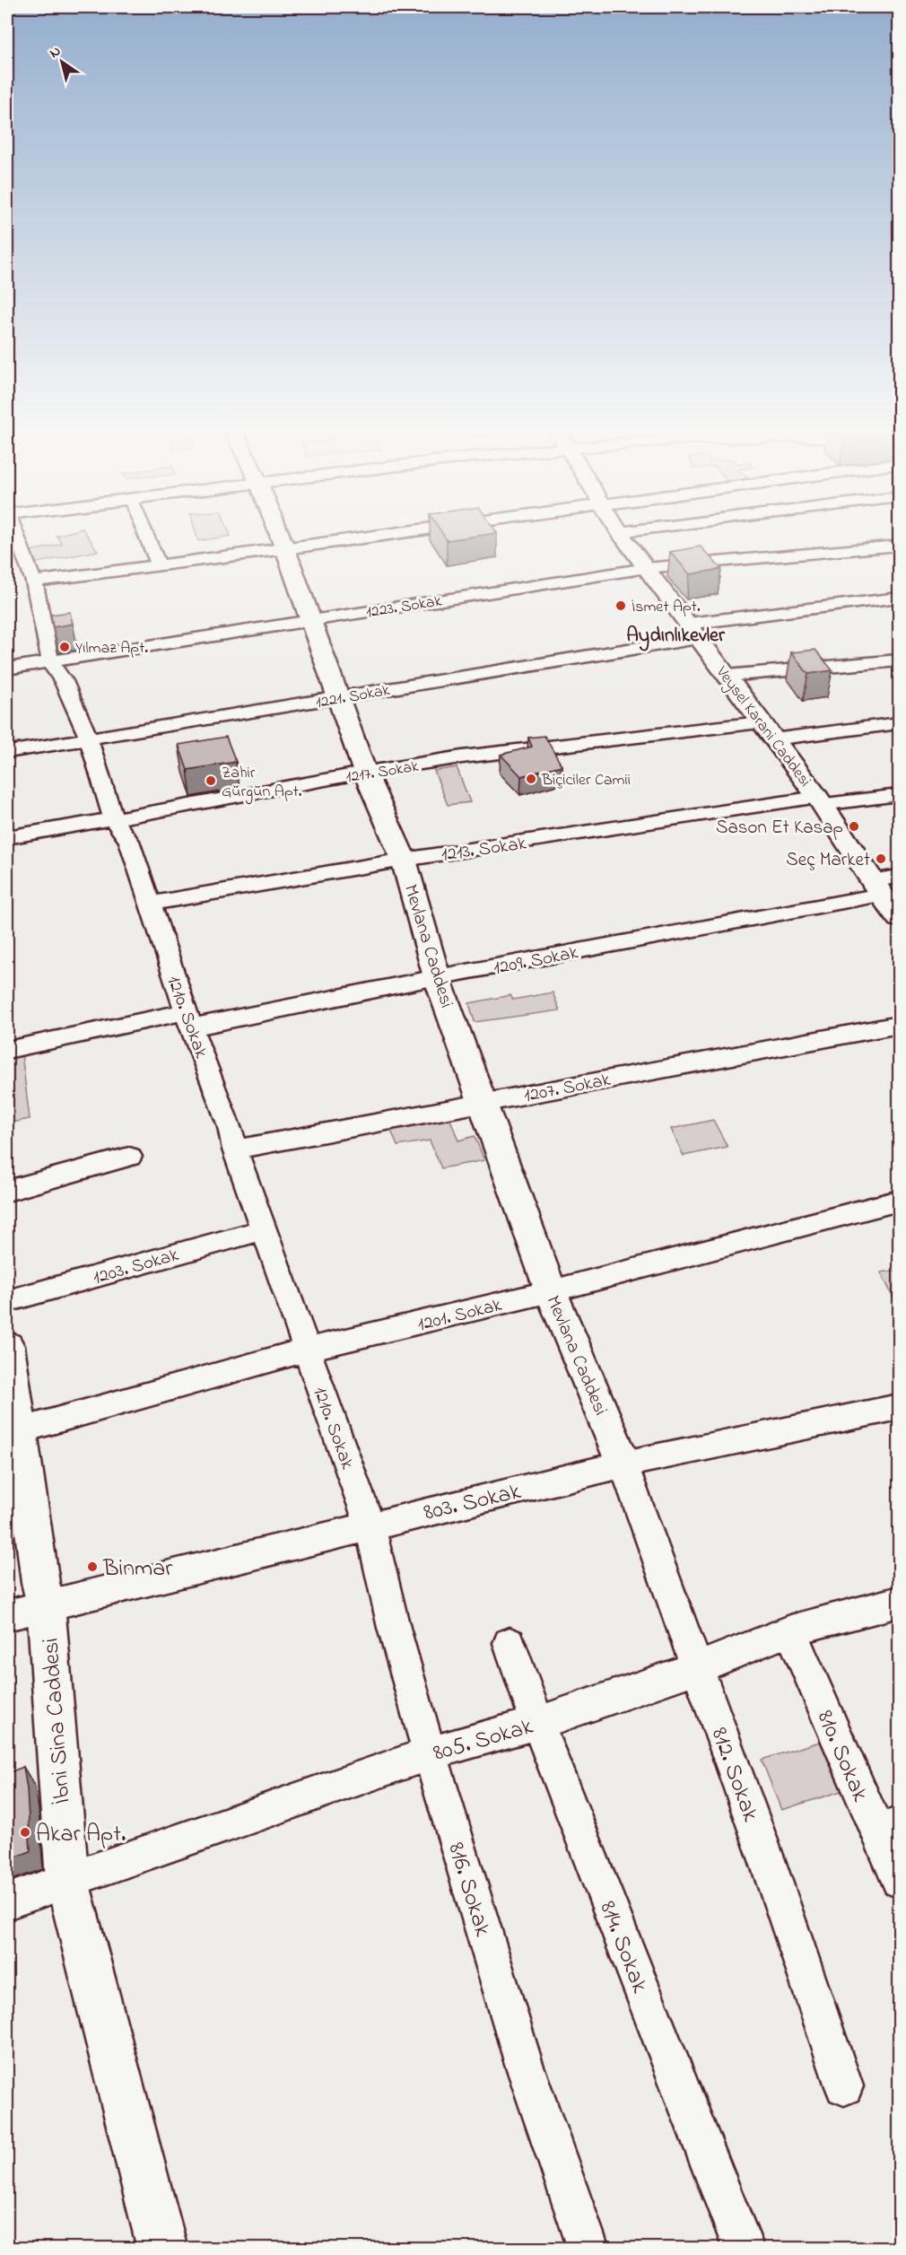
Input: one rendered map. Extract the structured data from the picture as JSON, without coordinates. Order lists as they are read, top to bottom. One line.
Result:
{"streets":{"street":["1223. Sokak","1221. Sokak","Veysel Karani Caddesi","1217. Sokak","1213. Sokak","Mevlana Caddesi","1209. Sokak","1210. Sokak","1207. Sokak","1203. Sokak","1201. Sokak","803. Sokak","İbni Sina Caddesi","805. Sokak","810. Sokak","812. Sokak","816. Sokak","814. Sokak"]},"crossings":[["1223. Sokak","Veysel Karani Caddesi"],["1223. Sokak","Mevlana Caddesi"],["1223. Sokak","1210. Sokak"],["1221. Sokak","Veysel Karani Caddesi"],["1221. Sokak","Mevlana Caddesi"],["1221. Sokak","1210. Sokak"],["Veysel Karani Caddesi","1217. Sokak"],["Veysel Karani Caddesi","1213. Sokak"],["Veysel Karani Caddesi","1209. Sokak"],["1217. Sokak","Mevlana Caddesi"],["1217. Sokak","1210. Sokak"],["1213. Sokak","Mevlana Caddesi"],["1213. Sokak","1210. Sokak"],["Mevlana Caddesi","1209. Sokak"],["Mevlana Caddesi","1207. Sokak"],["Mevlana Caddesi","1201. Sokak"],["Mevlana Caddesi","803. Sokak"],["Mevlana Caddesi","812. Sokak"],["1209. Sokak","1210. Sokak"],["1210. Sokak","1207. Sokak"],["1210. Sokak","1203. Sokak"],["1210. Sokak","1201. Sokak"],["1210. Sokak","803. Sokak"],["1210. Sokak","816. Sokak"],["1201. Sokak","İbni Sina Caddesi"],["803. Sokak","İbni Sina Caddesi"],["803. Sokak","812. Sokak"],["803. Sokak","816. Sokak"],["İbni Sina Caddesi","805. Sokak"],["805. Sokak","810. Sokak"],["805. Sokak","812. Sokak"],["805. Sokak","816. Sokak"],["805. Sokak","814. Sokak"]],"districts":["Aydınlıkevler"],"places":["İsmet Apt.","Yılmaz Apt.","Biçiciler Camii","Zahir Gürgün Apt.","Sason Et Kasap","Seç Market","Binmar","Akar Apt."],"north":"top left"}
